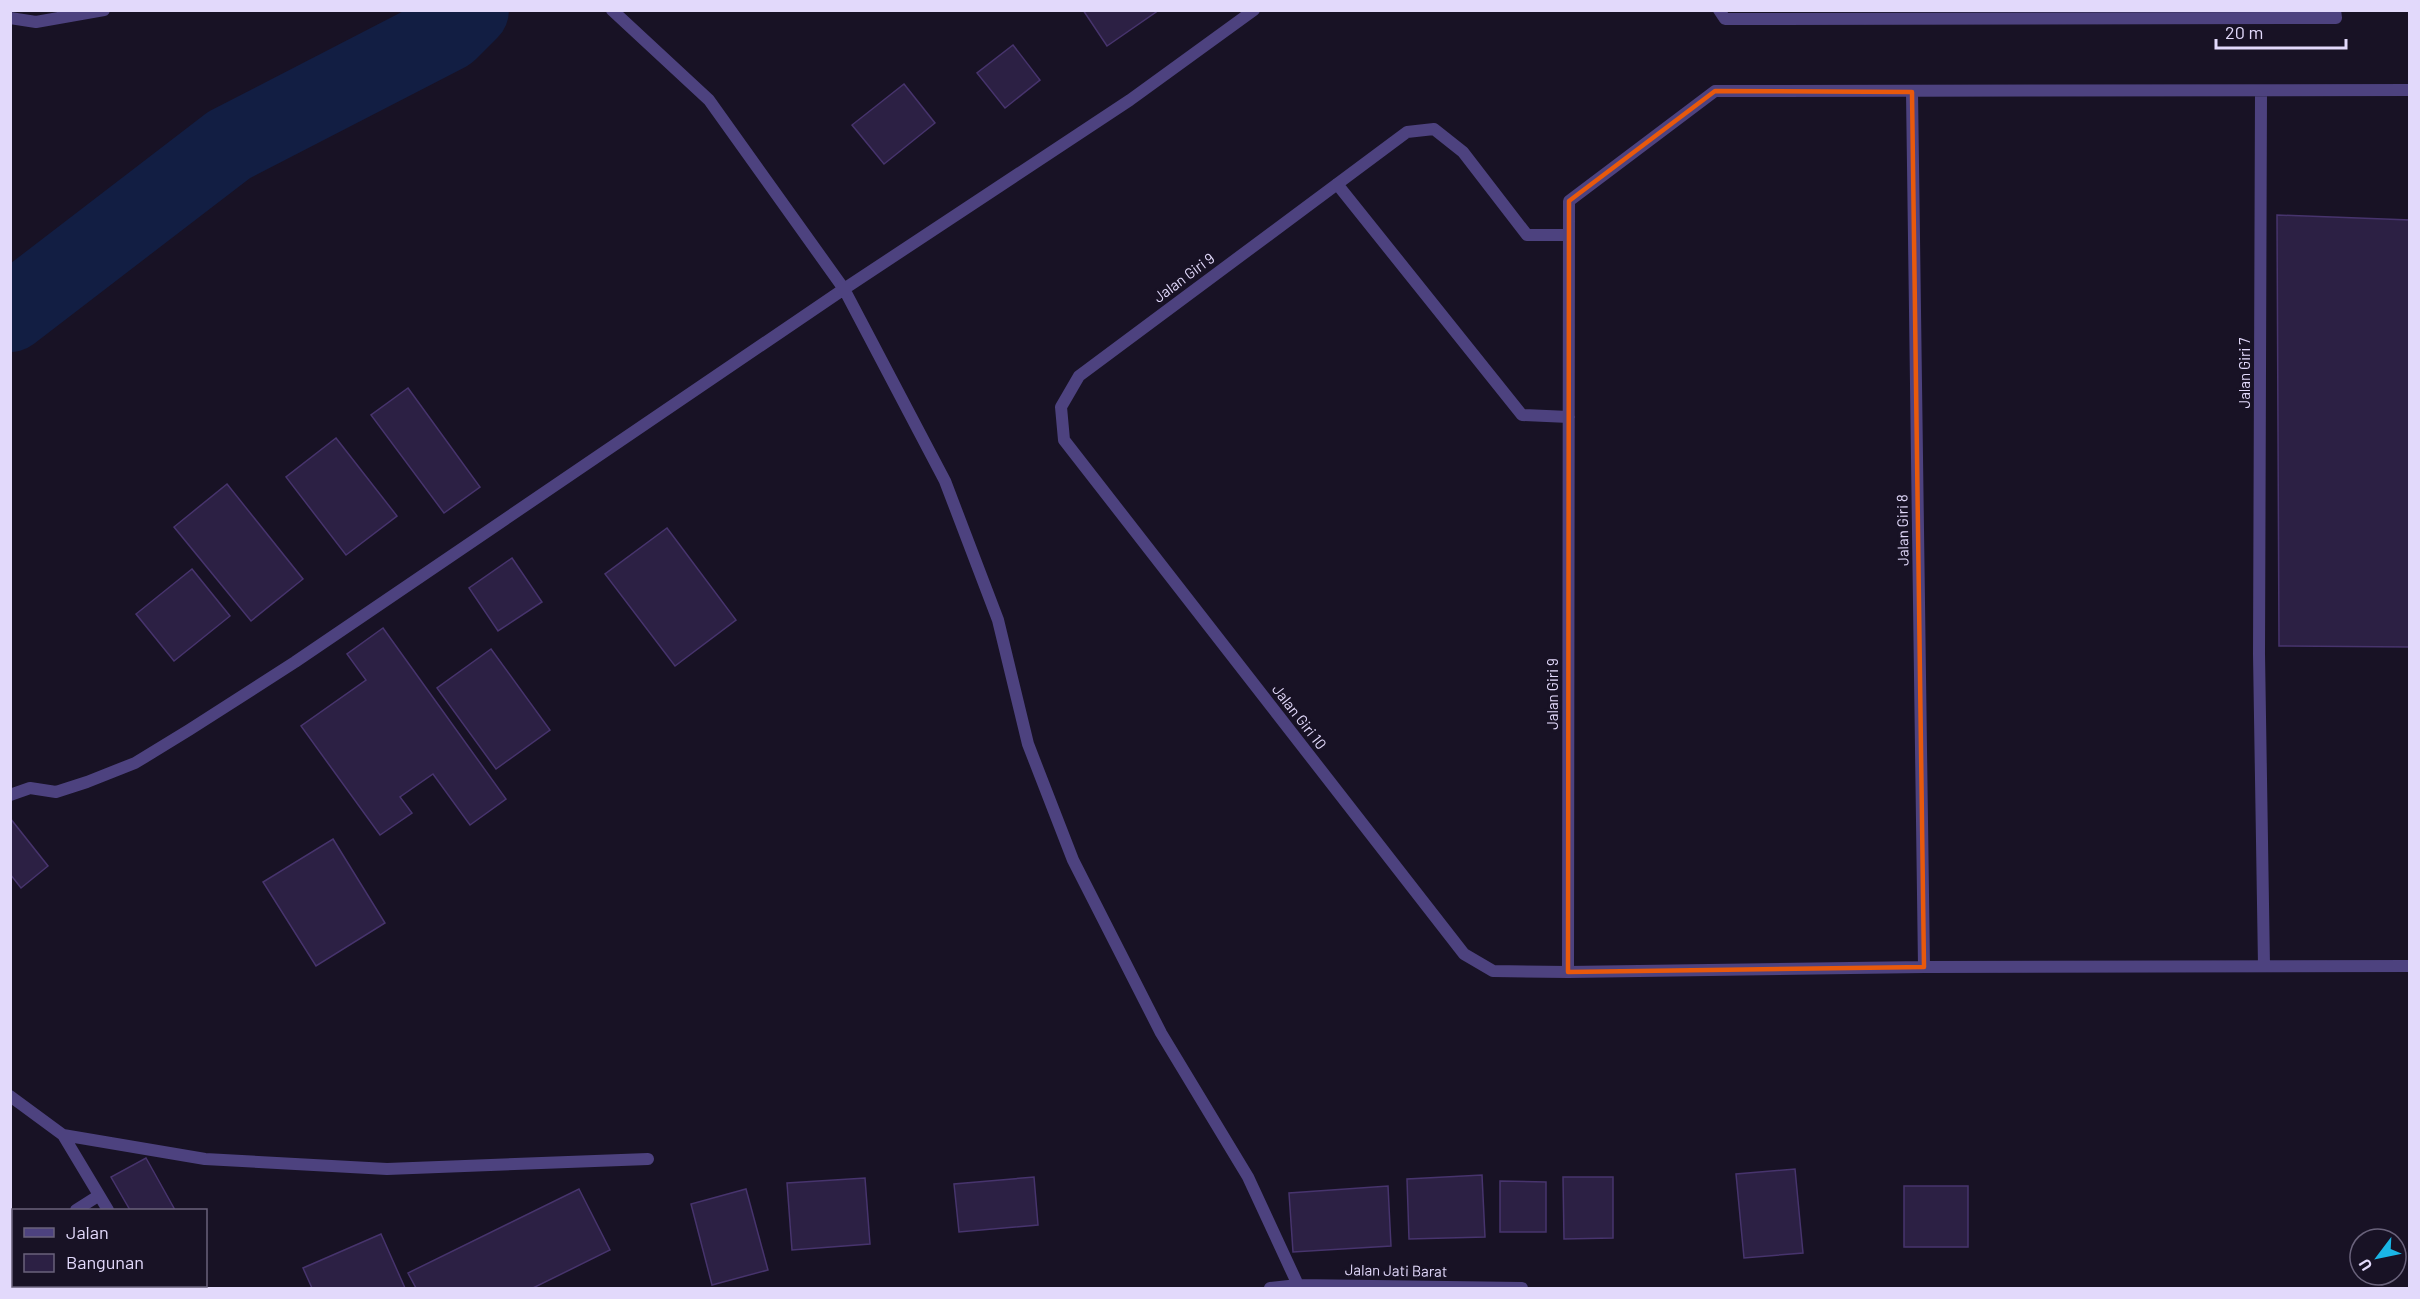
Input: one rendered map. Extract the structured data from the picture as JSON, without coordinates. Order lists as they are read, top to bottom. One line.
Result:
{"streets":{"street":["Jalan Giri 9","Jalan Giri 7","Jalan Giri 8","Jalan Giri 10","Jalan Jati Barat"]},"crossings":[["Jalan Giri 9","Jalan Giri 8"],["Jalan Giri 9","Jalan Giri 10"],["Jalan Giri 7","Jalan Giri 10"],["Jalan Giri 8","Jalan Giri 10"]],"legend":["Jalan","Bangunan"],"scale_bar":"20 m","north":"bottom left"}
